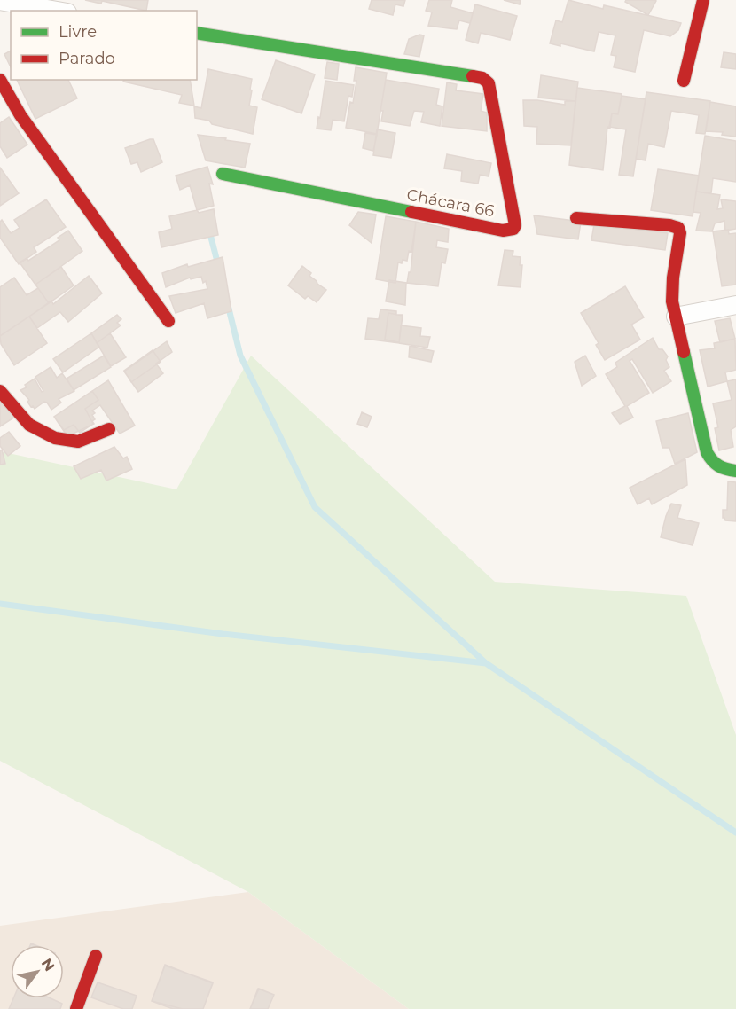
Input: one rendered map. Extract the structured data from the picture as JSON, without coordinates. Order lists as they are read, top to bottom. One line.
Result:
{"streets":{"street":["Chácara 66"]},"legend":["Livre","Parado"],"north":"top right"}
